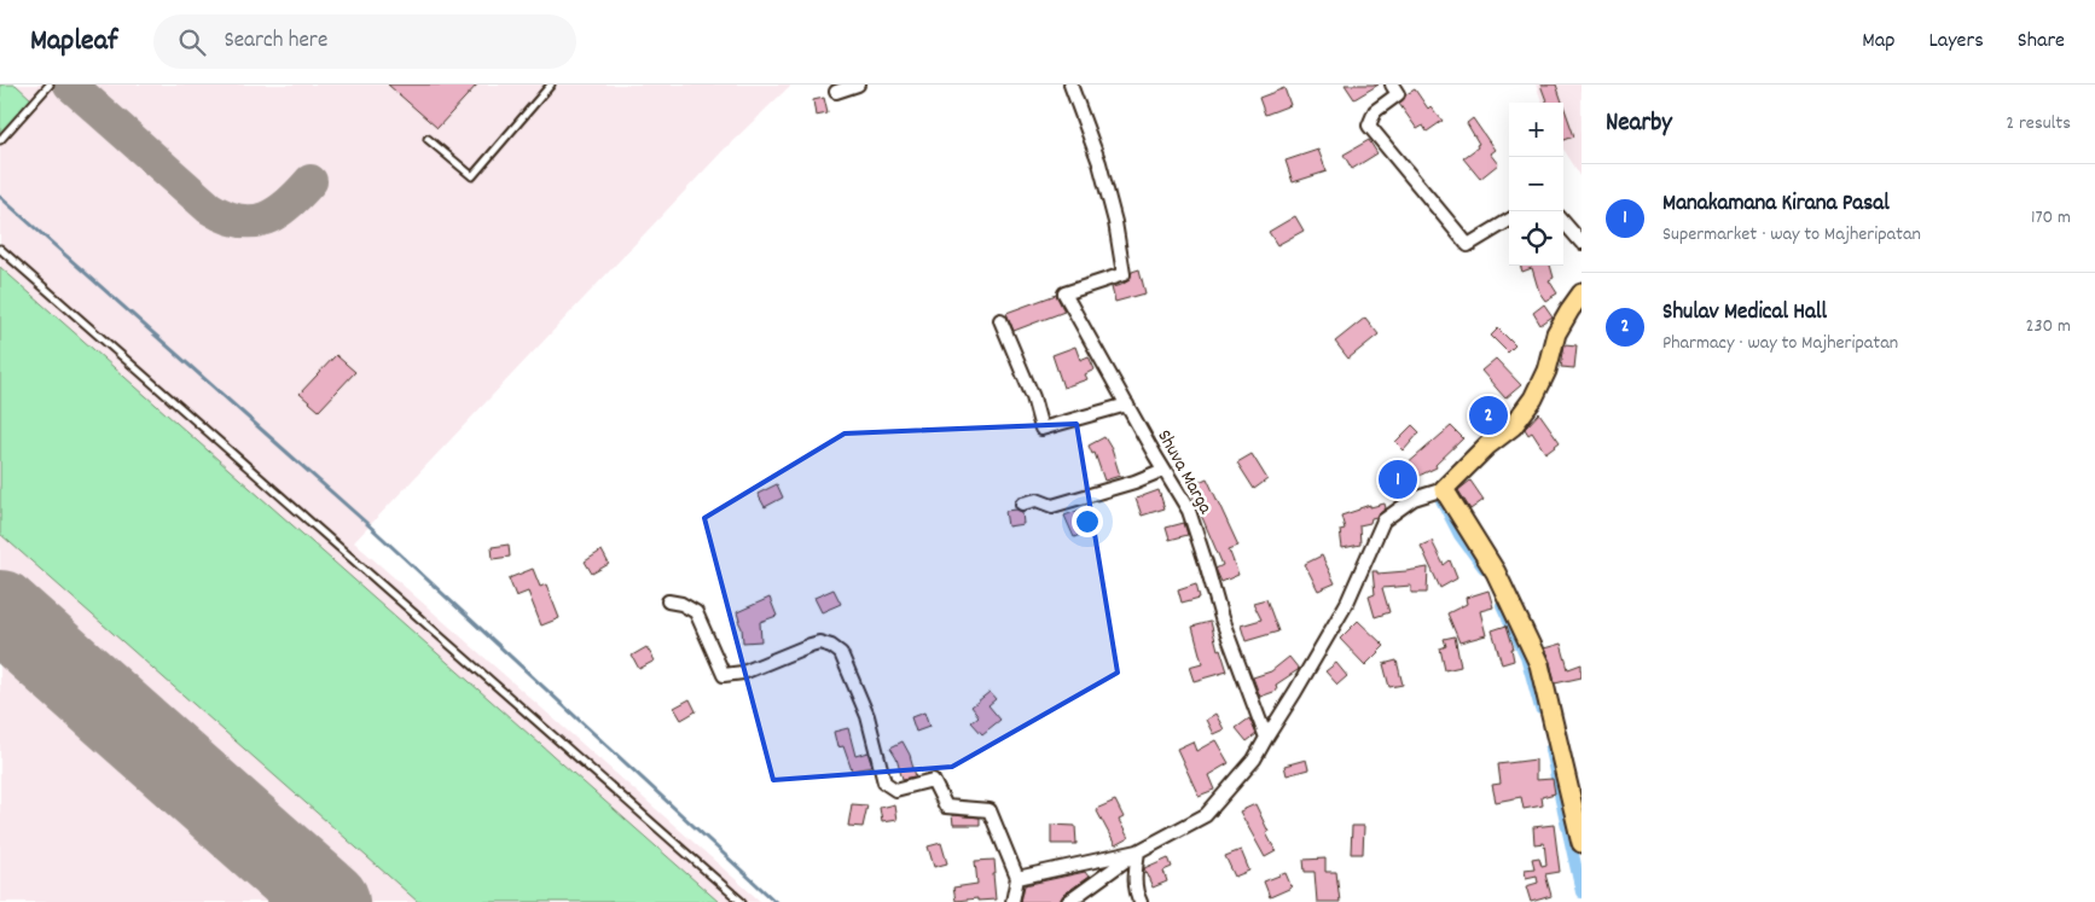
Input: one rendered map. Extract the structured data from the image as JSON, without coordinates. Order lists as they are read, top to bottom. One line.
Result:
{"streets":{"street":["Shuva Marga"]},"page":{"header":"Mapleaf","search":"Search here","nav":["Map","Layers","Share"],"heading":["Nearby","2 results"],"map_buttons":["+","−"],"list":[{"mark":"1","name":"Manakamana Kirana Pasal","note":"Supermarket · way to Majheripatan","value":"170 m"},{"mark":"2","name":"Shulav Medical Hall","note":"Pharmacy · way to Majheripatan","value":"230 m"}],"pins":["2","1"]}}
